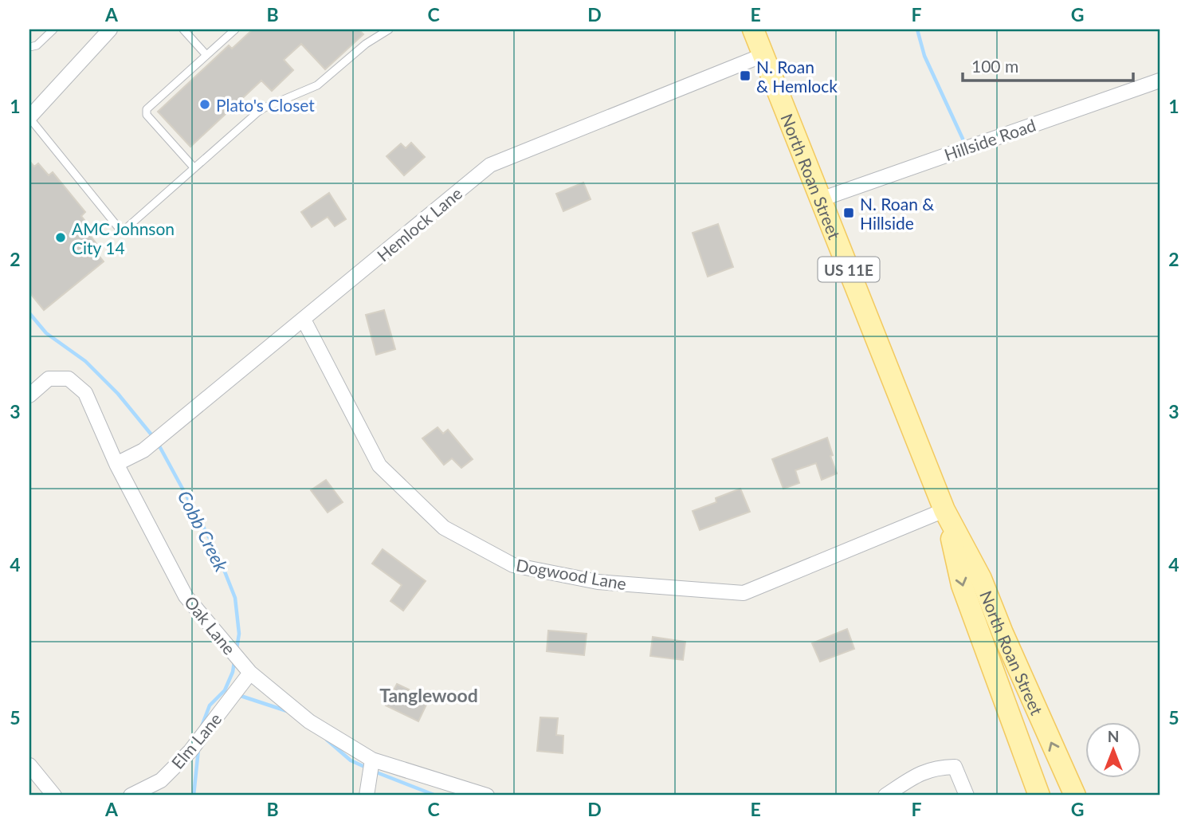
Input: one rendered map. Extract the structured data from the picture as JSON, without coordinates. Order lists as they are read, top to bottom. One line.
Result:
{"streets":{"main road":["North Roan Street","US 11E"],"street":["Hillside Road","Hemlock Lane","Dogwood Lane","Oak Lane","Elm Lane"]},"crossings":[["Hillside Road","North Roan Street"],["North Roan Street","Hemlock Lane"],["North Roan Street","Dogwood Lane"],["Hemlock Lane","Dogwood Lane"],["Hemlock Lane","Oak Lane"],["Oak Lane","Elm Lane"]],"districts":["Tanglewood"],"water":["Cobb Creek"],"places":{"transit":["N. Roan & Hemlock","N. Roan & Hillside"],"other":["Plato's Closet","AMC Johnson City 14"]},"scale_bar":"100 m","north":"top","grid":{"columns":["A","B","C","D","E","F","G"],"rows":["1","2","3","4","5"]}}
